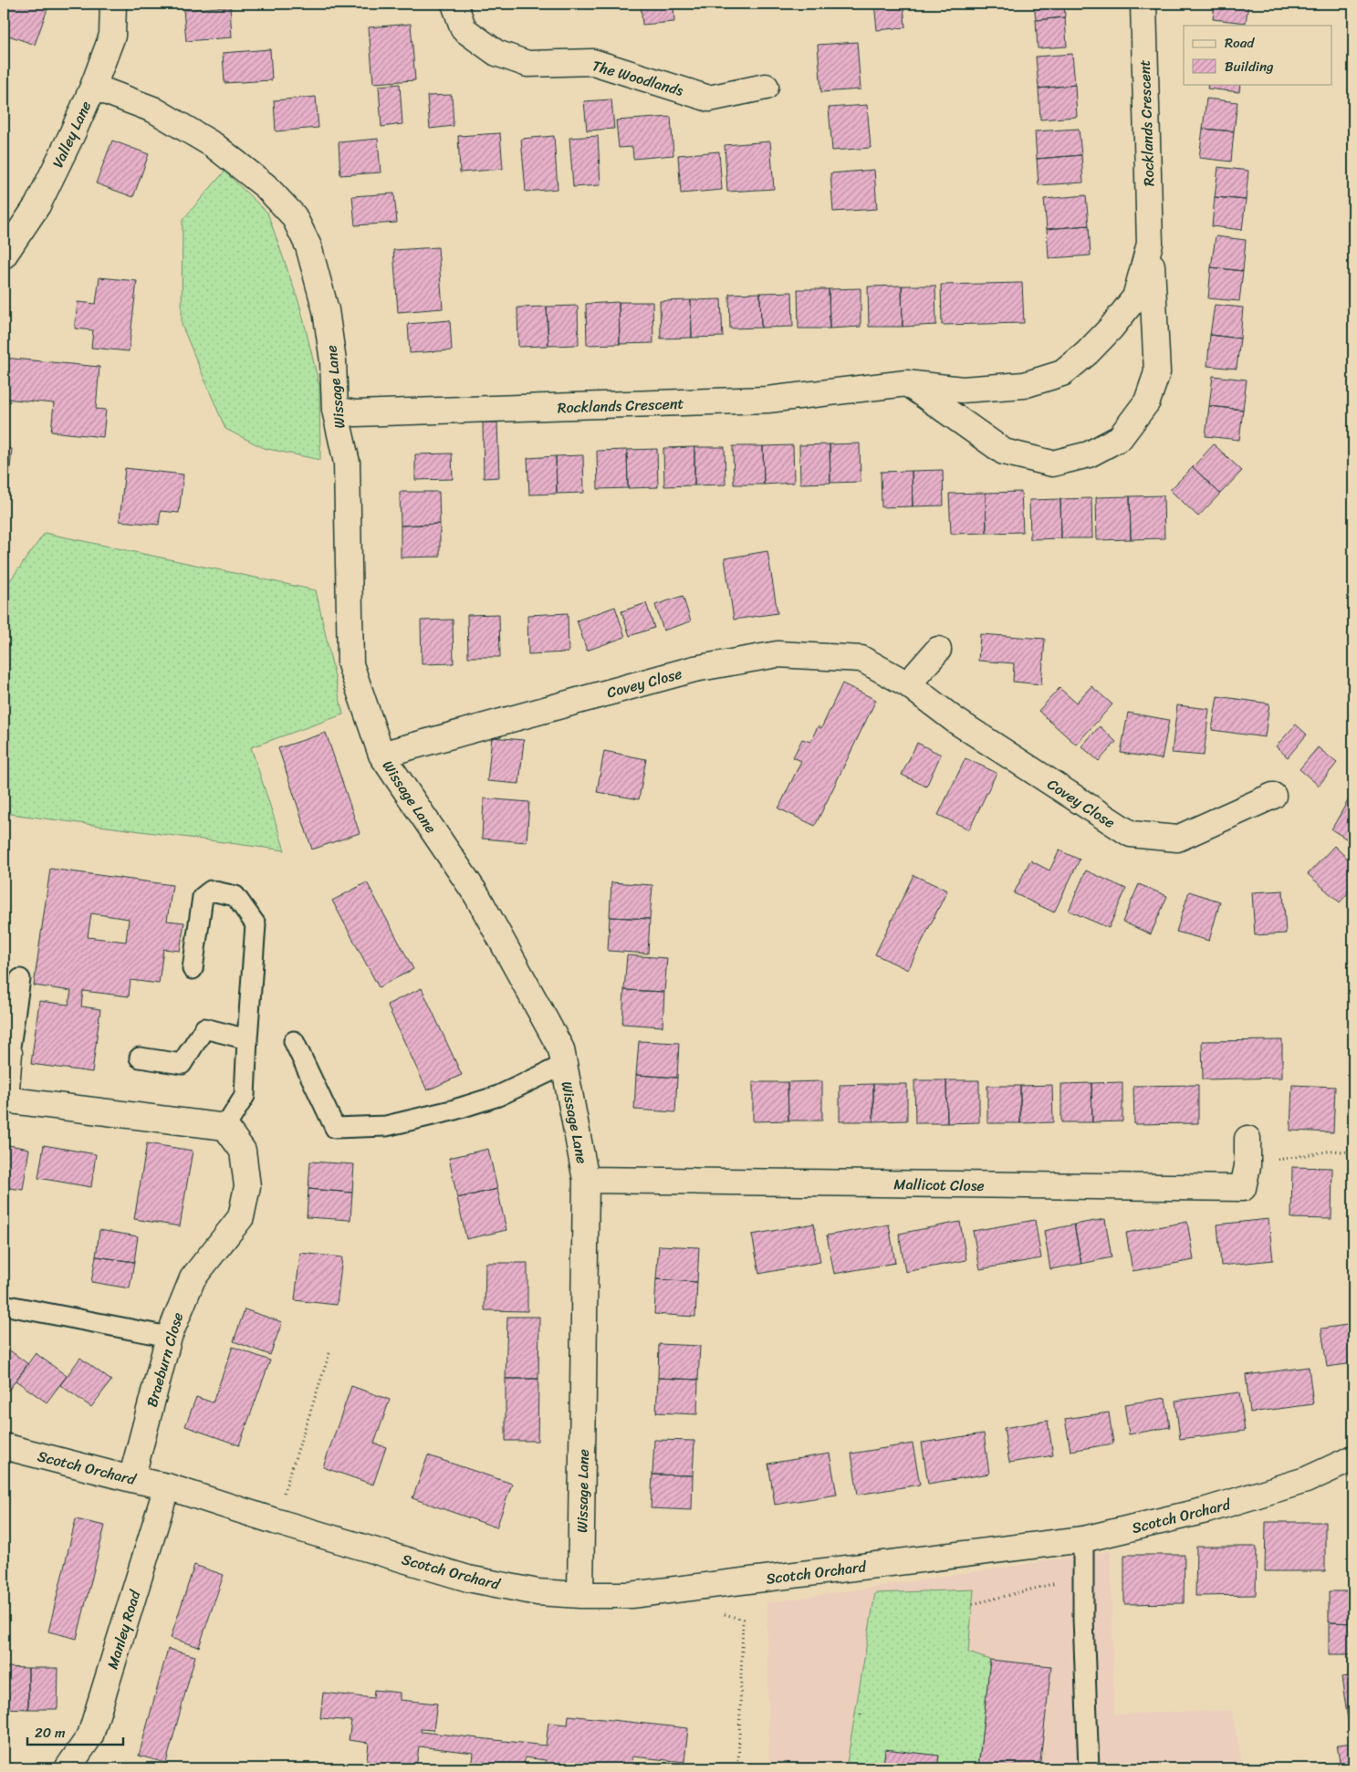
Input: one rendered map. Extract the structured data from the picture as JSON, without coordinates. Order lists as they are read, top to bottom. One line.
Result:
{"streets":{"street":["The Woodlands","Rocklands Crescent","Valley Lane","Wissage Lane","Covey Close","Mallicot Close","Braeburn Close","Scotch Orchard","Manley Road"]},"crossings":[["Rocklands Crescent","Wissage Lane"],["Valley Lane","Wissage Lane"],["Wissage Lane","Covey Close"],["Wissage Lane","Mallicot Close"],["Wissage Lane","Scotch Orchard"],["Braeburn Close","Scotch Orchard"],["Scotch Orchard","Manley Road"]],"legend":["Road","Building"],"scale_bar":"20 m"}
